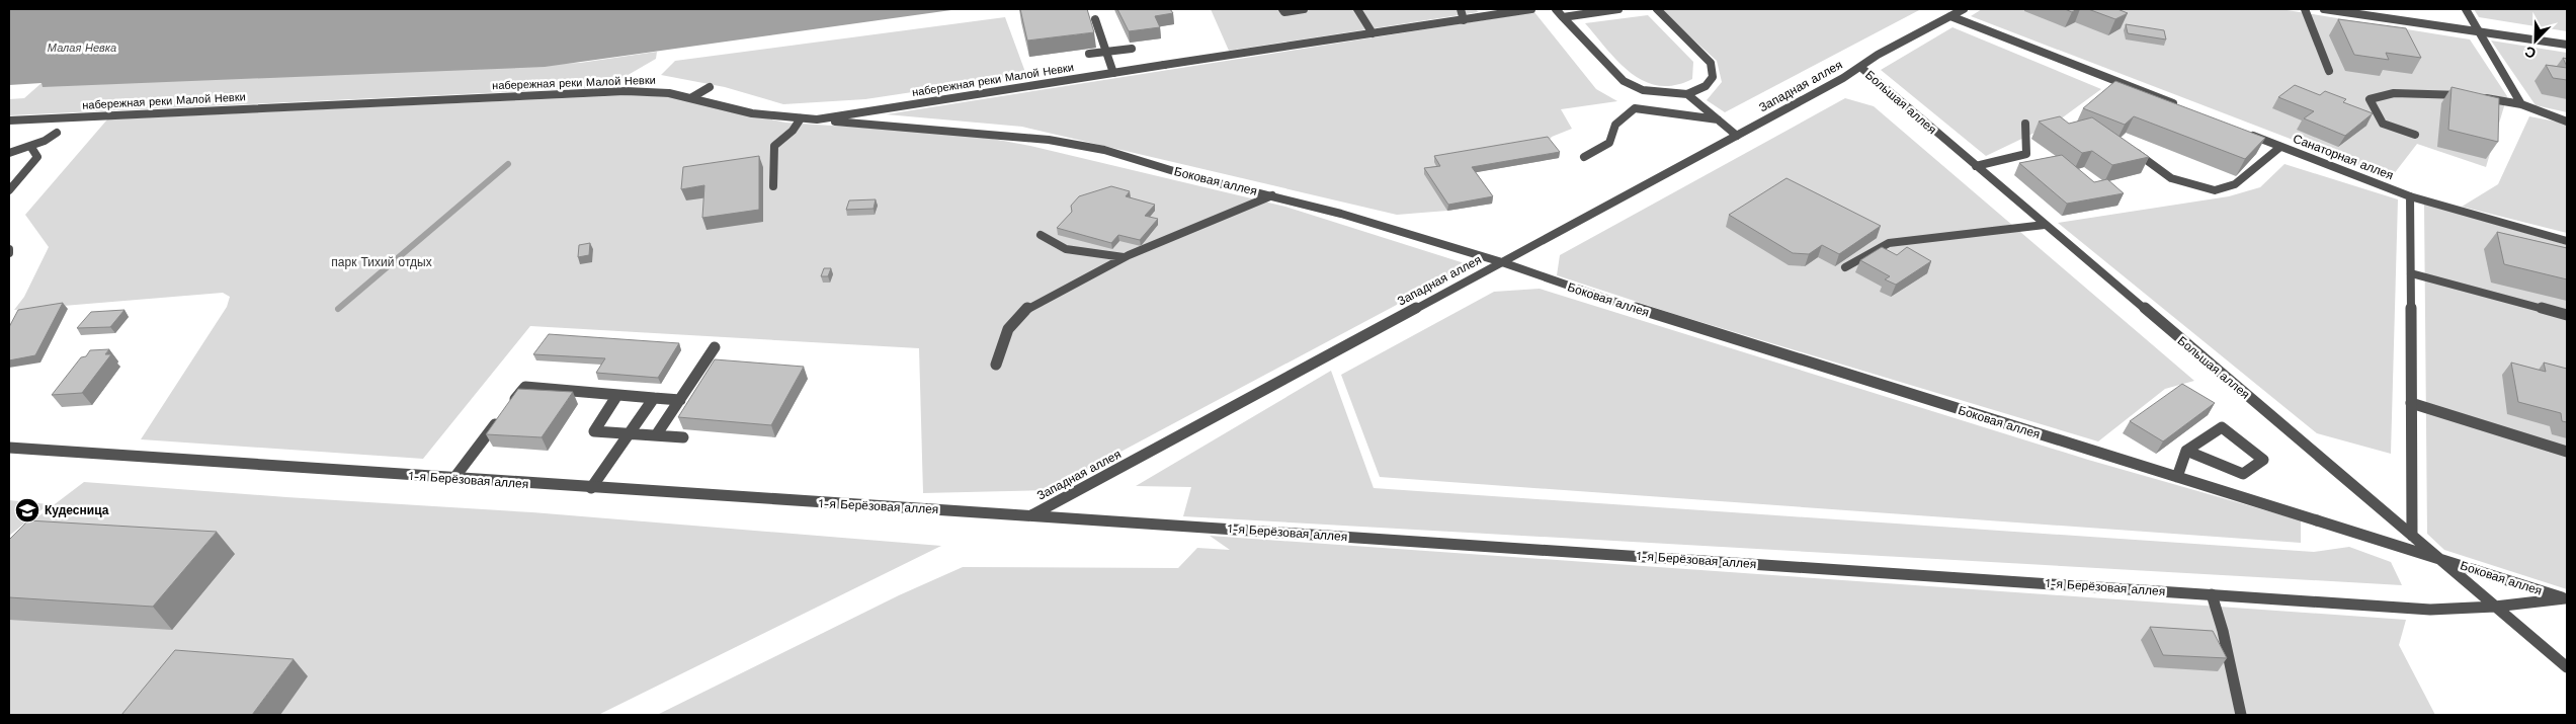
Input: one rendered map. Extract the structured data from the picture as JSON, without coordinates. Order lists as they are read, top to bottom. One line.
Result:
{"streets":{"street":["набережная реки Малой Невки","Западная аллея","Большая аллея","Санаторная аллея","Боковая аллея","1-я Берёзовая аллея"]},"crossings":[["набережная реки Малой Невки","Боковая аллея"],["Западная аллея","Большая аллея"],["Западная аллея","Боковая аллея"],["Западная аллея","1-я Берёзовая аллея"],["Большая аллея","Боковая аллея"],["Большая аллея","1-я Берёзовая аллея"],["Боковая аллея","1-я Берёзовая аллея"]],"water":["Малая Невка"],"parks":["парк Тихий отдых"],"places":{"school or university":["Кудесница"]},"north":"bottom left"}
